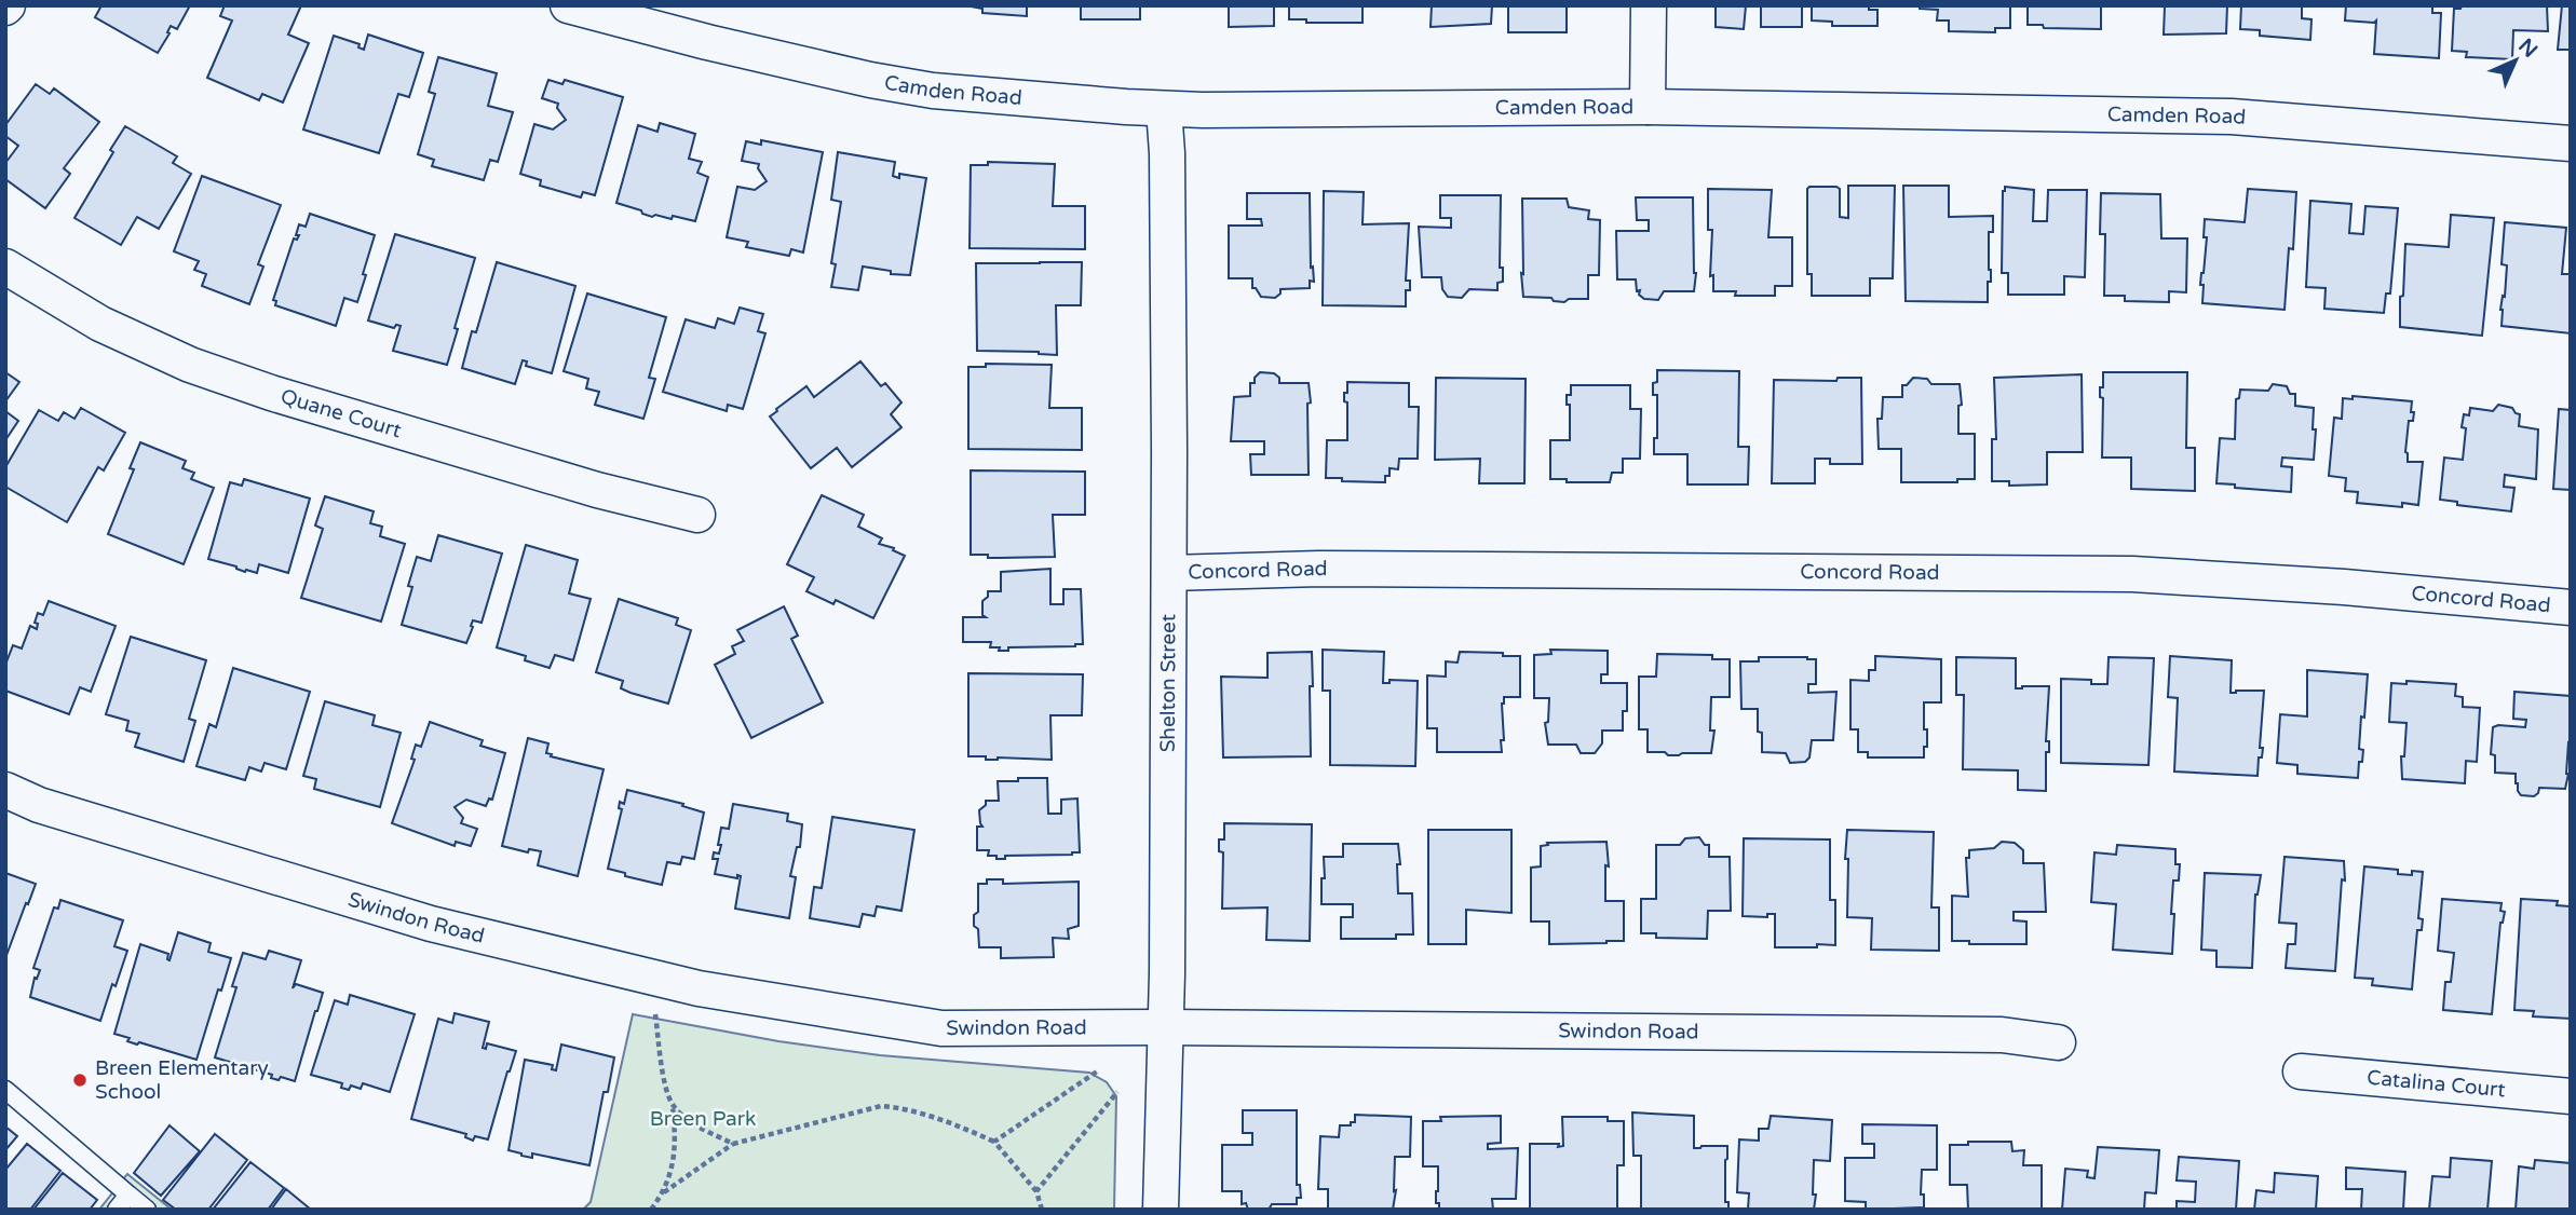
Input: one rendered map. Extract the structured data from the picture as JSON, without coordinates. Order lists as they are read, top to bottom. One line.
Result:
{"streets":{"street":["Camden Road","Quane Court","Concord Road","Shelton Street","Swindon Road","Catalina Court"]},"crossings":[["Camden Road","Shelton Street"],["Concord Road","Shelton Street"],["Shelton Street","Swindon Road"]],"parks":["Breen Park"],"places":["Breen Elementary School"],"north":"top right"}
